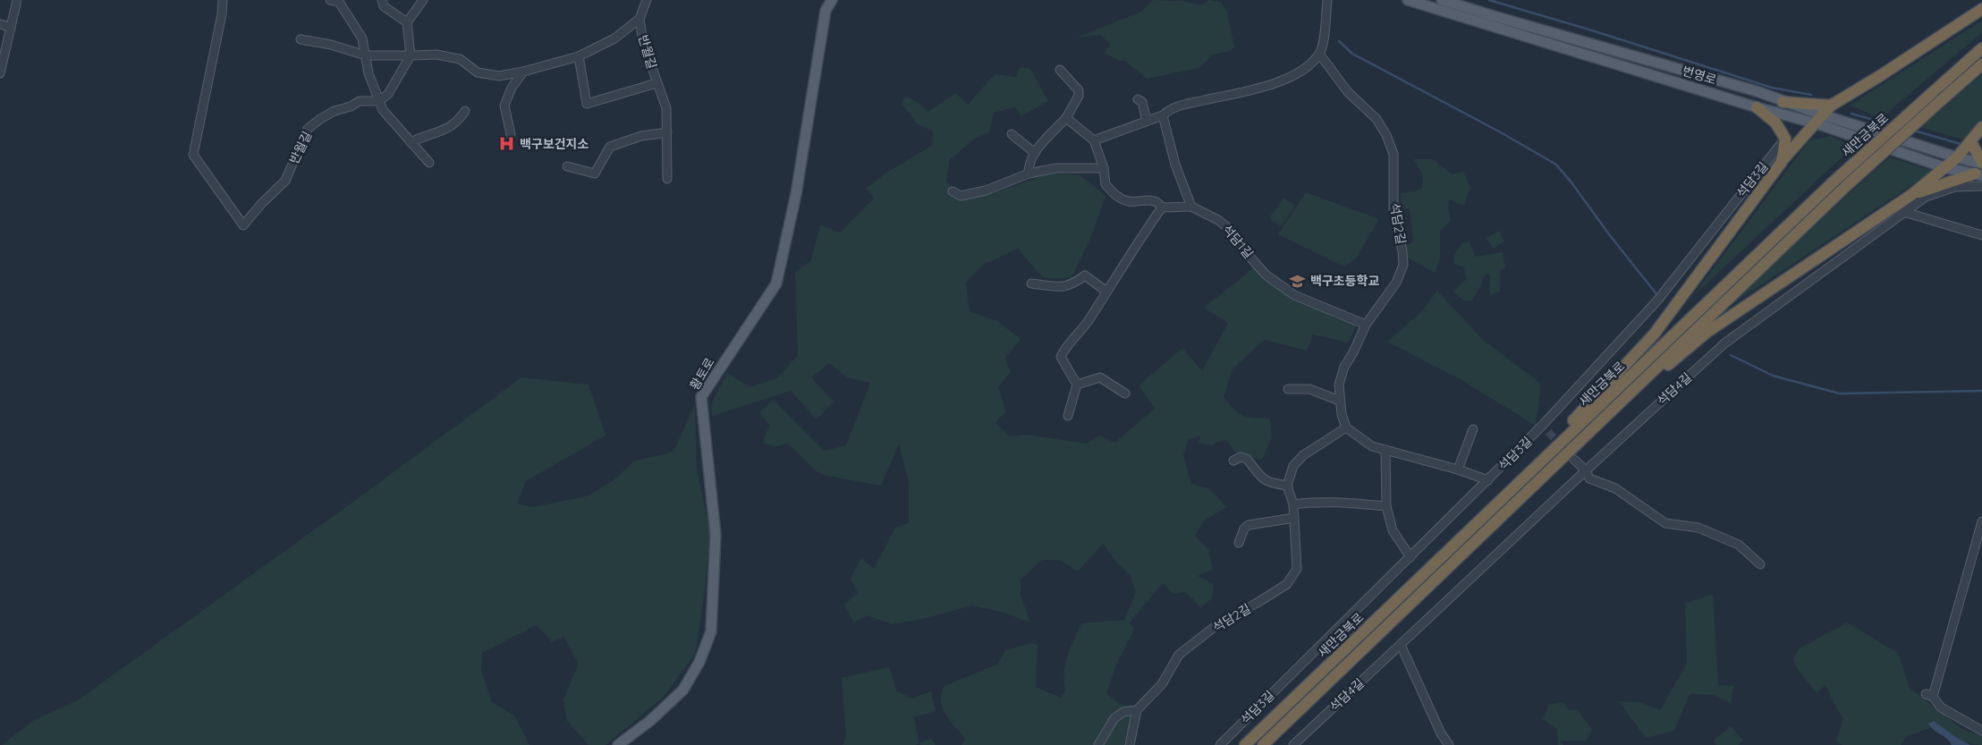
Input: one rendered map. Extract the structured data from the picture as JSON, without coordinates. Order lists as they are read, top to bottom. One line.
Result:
{"streets":{"highway":["새만금북로"],"main road":["번영로","황토로"],"street":["반월길","석담3길","석담2길","석담1길","석담4길"]},"crossings":[["석담2길","석담1길"]],"places":{"hospital":["백구보건지소"],"school or university":["백구초등학교"]}}
